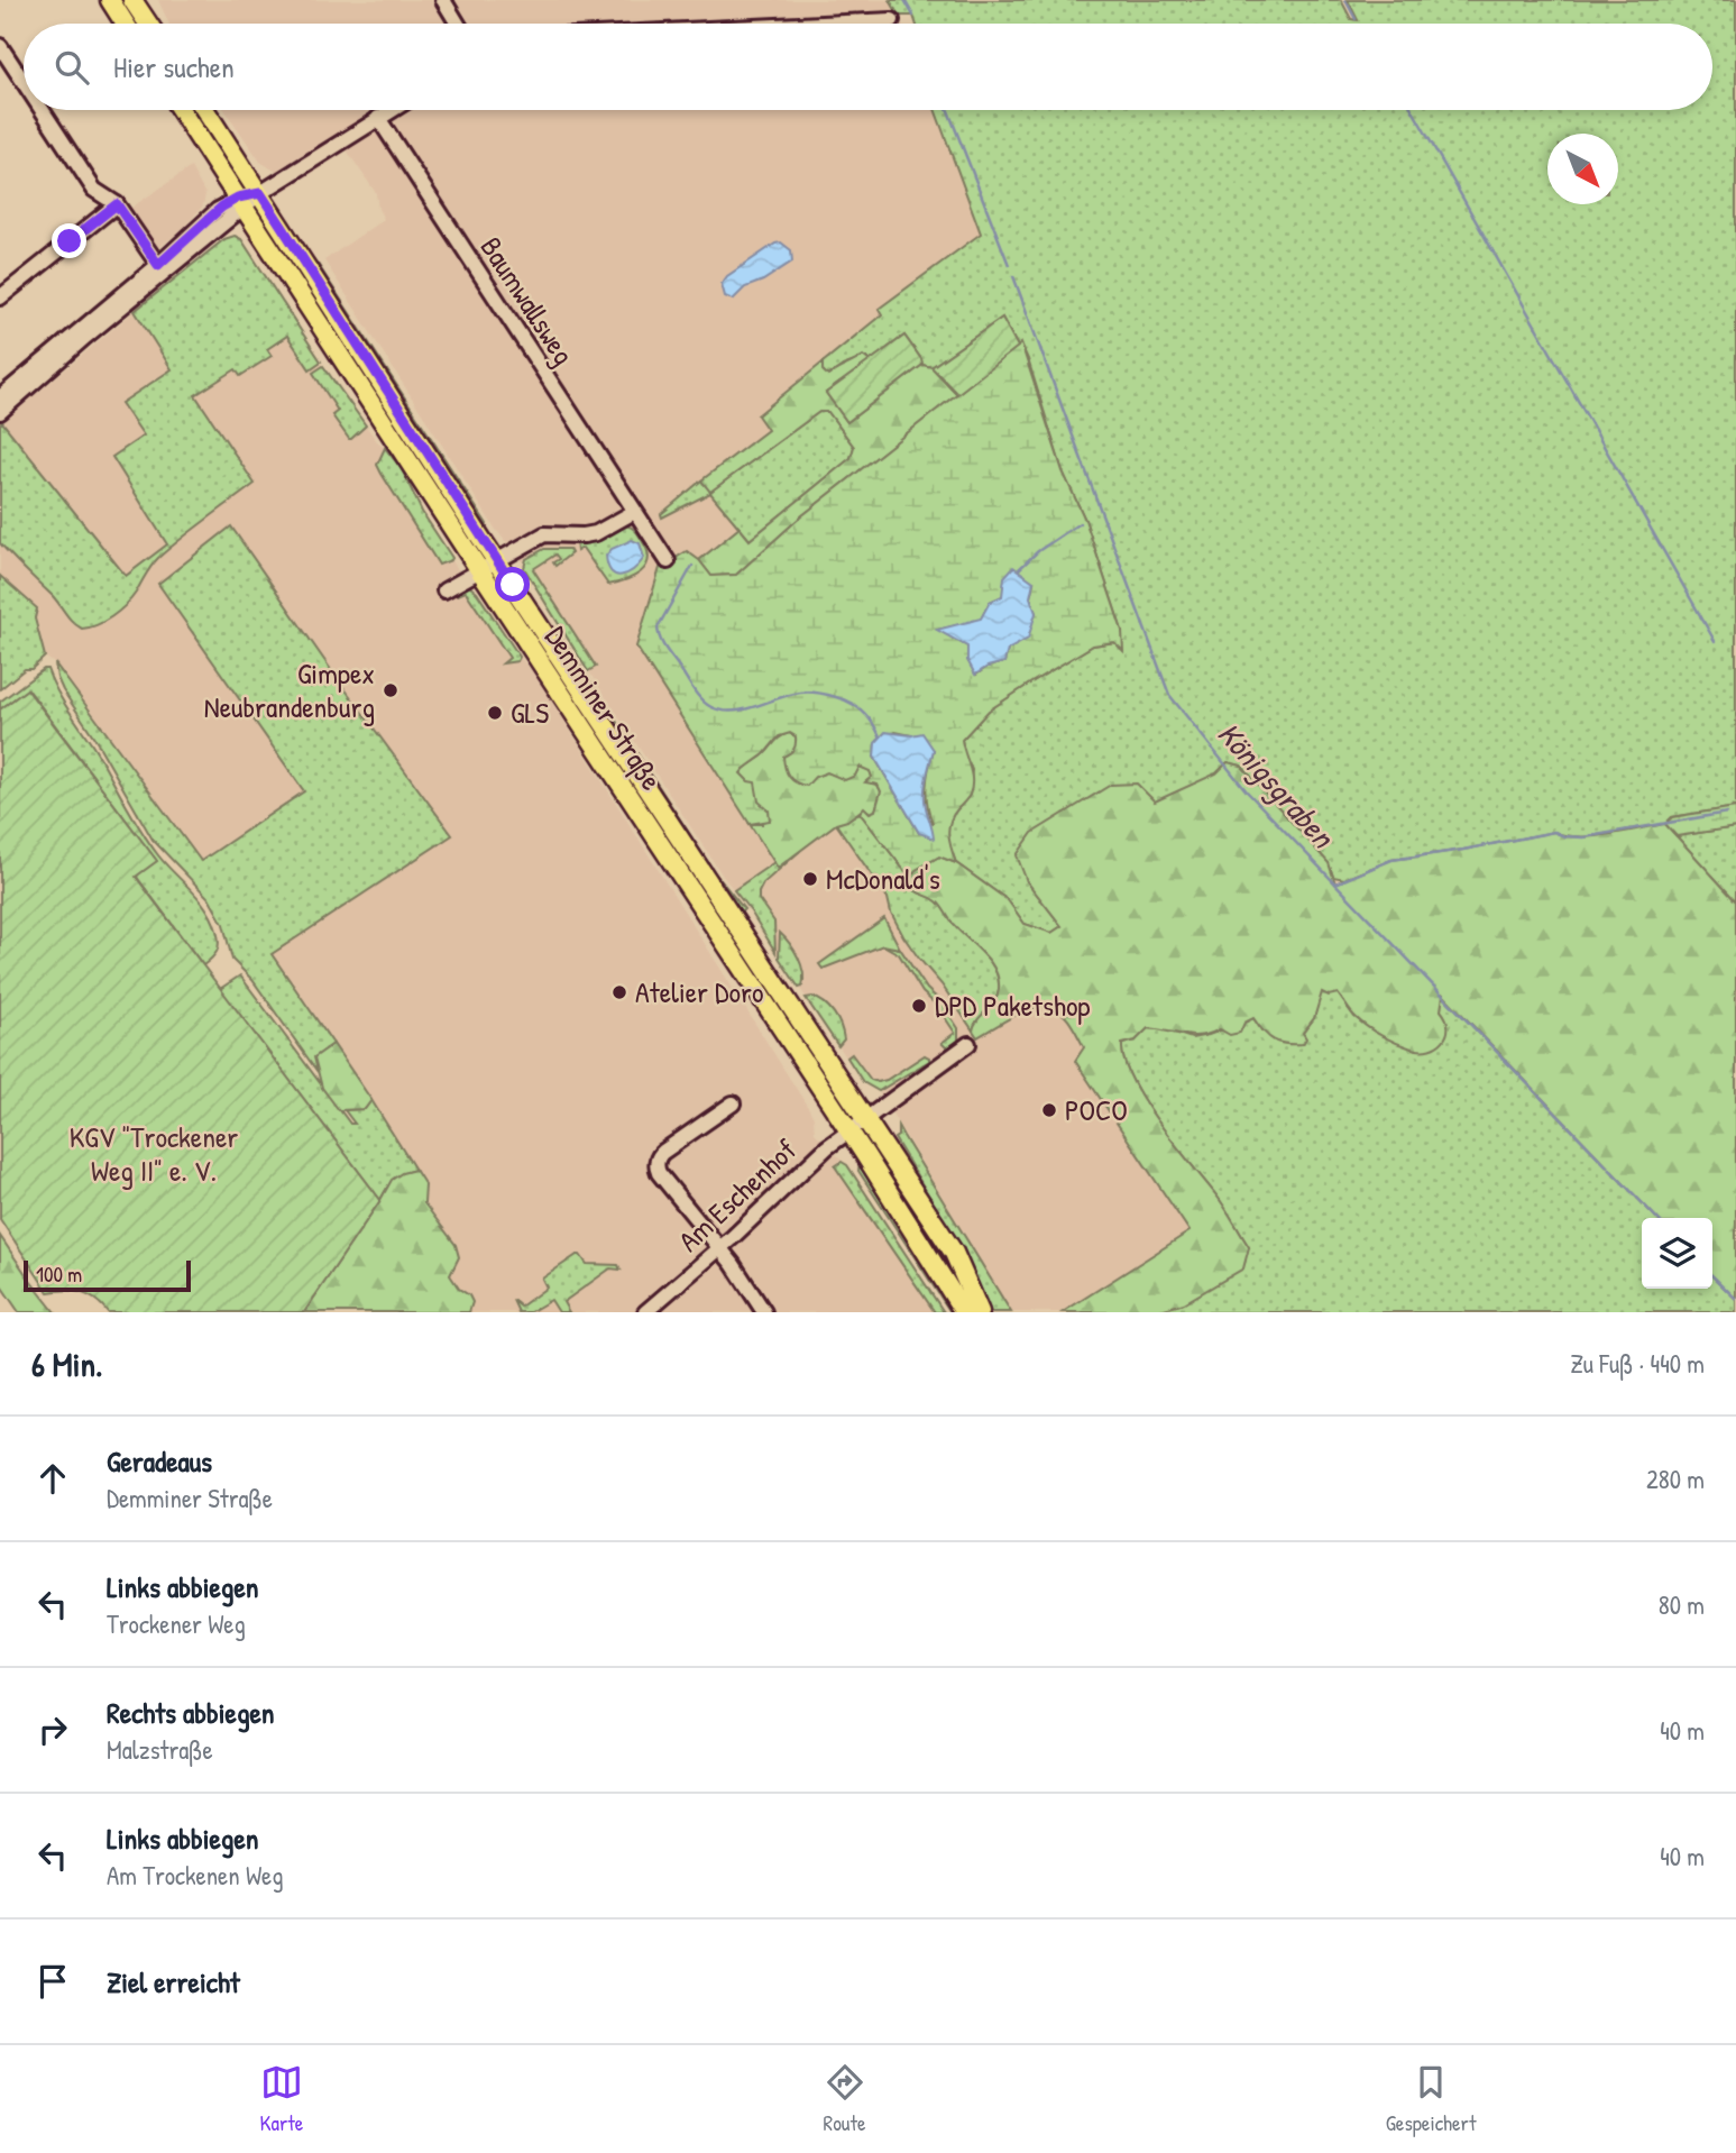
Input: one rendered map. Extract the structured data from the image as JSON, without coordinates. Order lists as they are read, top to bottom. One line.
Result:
{"streets":{"main road":["Demminer Straße"],"street":["Baumwallsweg","Am Eschenhof"]},"crossings":[["Demminer Straße","Am Eschenhof"]],"water":["Königsgraben"],"parks":["KGV \"Trockener Weg II\" e. V."],"places":["Gimpex Neubrandenburg","GLS","McDonald's","Atelier Doro","DPD Paketshop","POCO"],"scale_bar":"100 m","north":"bottom right","page":{"search":"Hier suchen","scale":"100 m","heading":["6 Min.","Zu Fuß · 440 m"],"list":[["Geradeaus","Demminer Straße","280 m"],["Links abbiegen","Trockener Weg","80 m"],["Rechts abbiegen","Malzstraße","40 m"],["Links abbiegen","Am Trockenen Weg","40 m"],"Ziel erreicht"],"nav":["Karte","Route","Gespeichert"]}}
